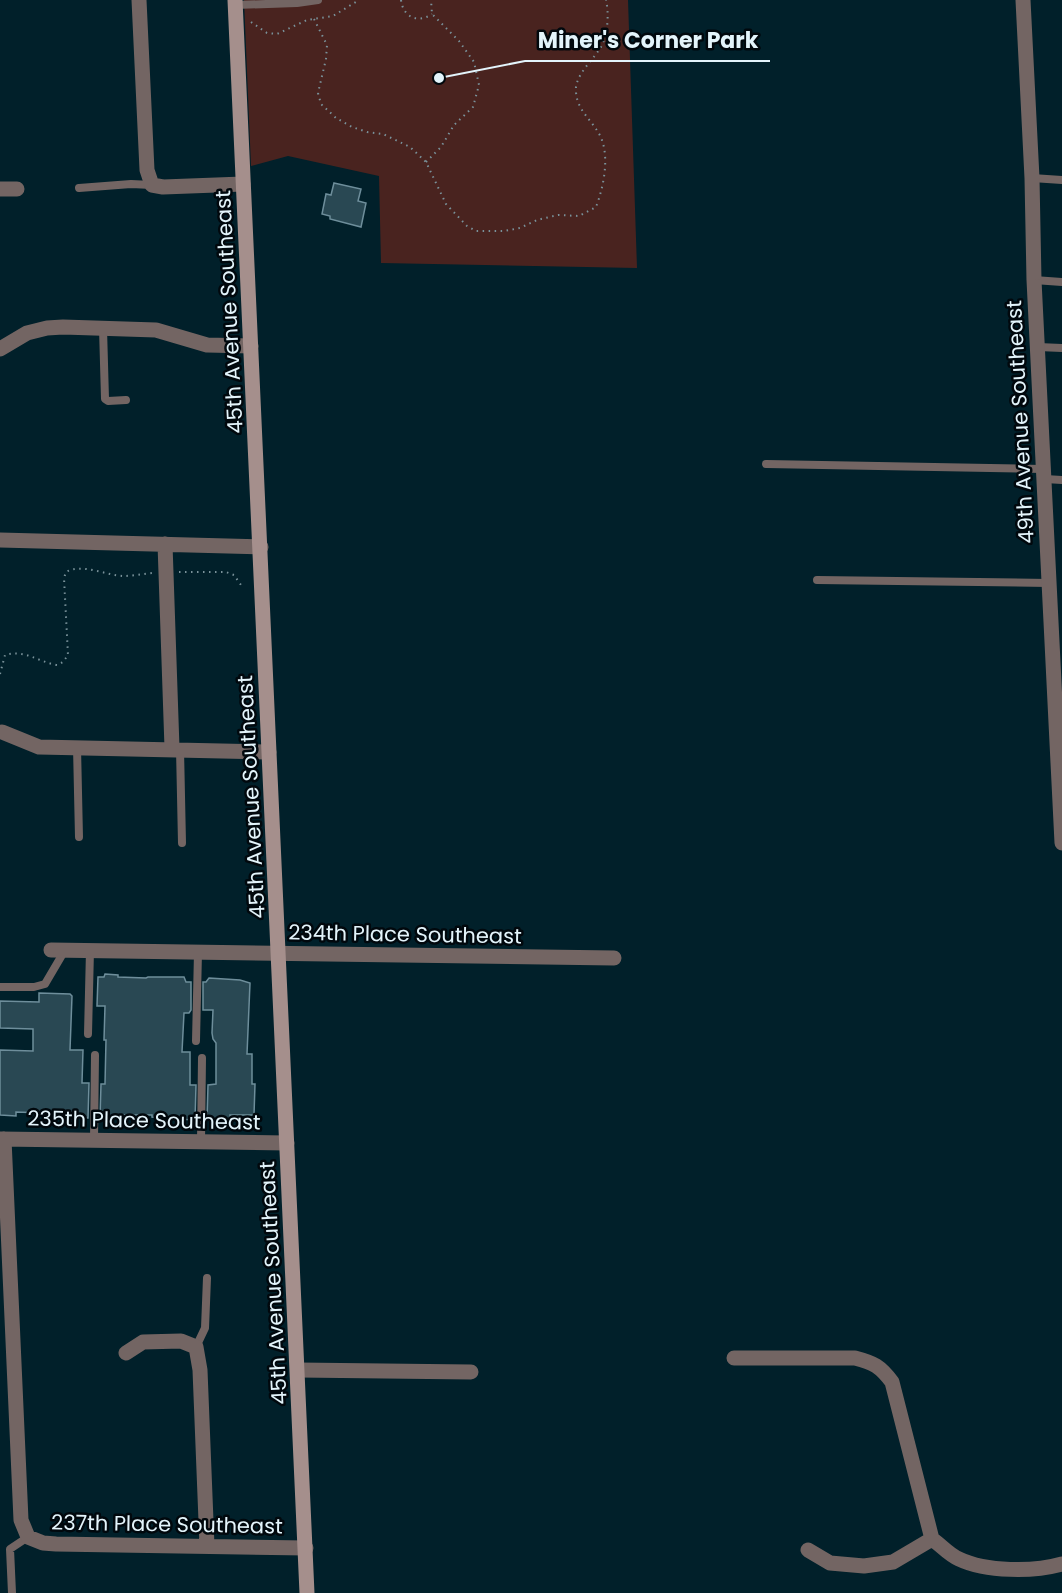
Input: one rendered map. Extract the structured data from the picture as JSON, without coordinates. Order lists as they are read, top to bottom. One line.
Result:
{"streets":{"street":["45th Avenue Southeast","49th Avenue Southeast","234th Place Southeast","235th Place Southeast","237th Place Southeast"]},"crossings":[["45th Avenue Southeast","234th Place Southeast"],["45th Avenue Southeast","235th Place Southeast"],["45th Avenue Southeast","237th Place Southeast"]],"places":["Miner's Corner Park"]}
